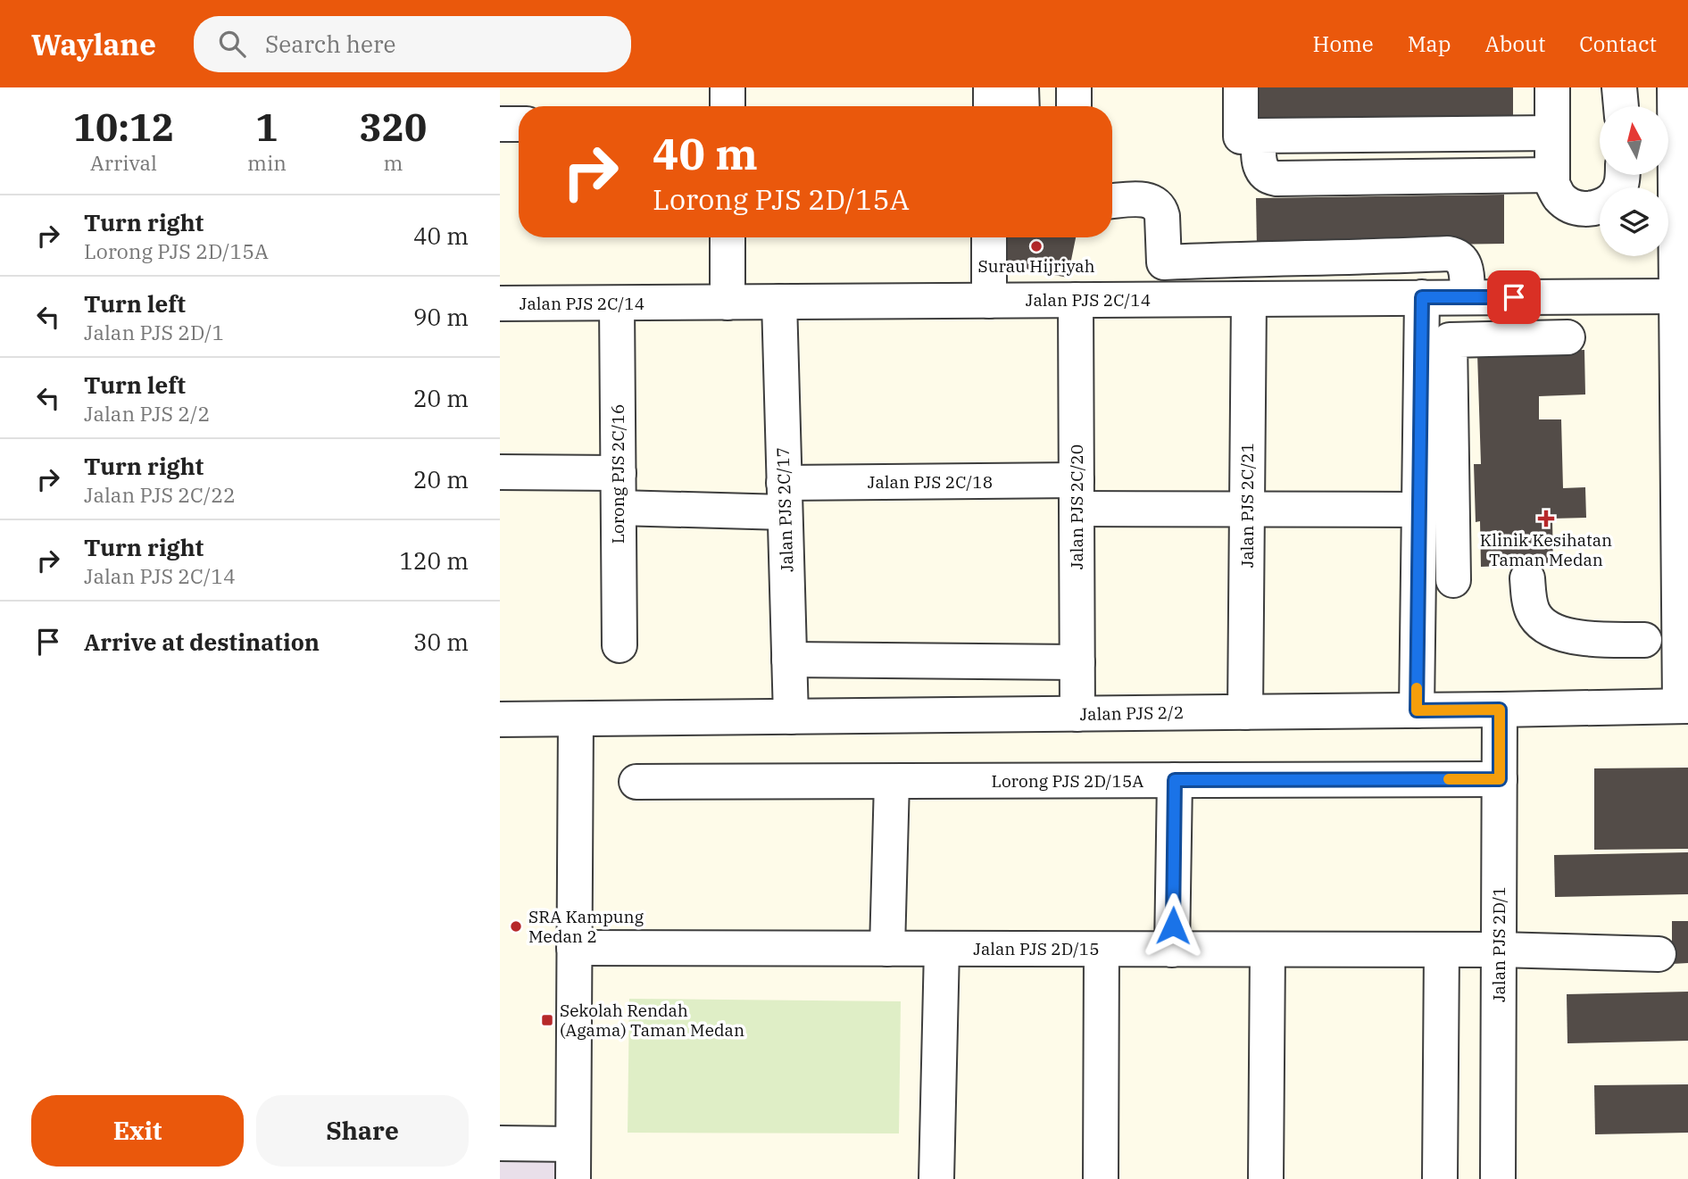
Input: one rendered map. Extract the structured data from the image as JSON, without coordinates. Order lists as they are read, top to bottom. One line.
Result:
{"streets":{"street":["Jalan PJS 2C/14","Lorong PJS 2C/16","Jalan PJS 2C/18","Jalan PJS 2C/21","Jalan PJS 2C/20","Jalan PJS 2C/17","Jalan PJS 2/2","Lorong PJS 2D/15A","Jalan PJS 2D/1","Jalan PJS 2D/15"]},"crossings":[["Jalan PJS 2C/14","Lorong PJS 2C/16"],["Jalan PJS 2C/14","Jalan PJS 2C/21"],["Jalan PJS 2C/14","Jalan PJS 2C/20"],["Jalan PJS 2C/14","Jalan PJS 2C/17"],["Lorong PJS 2C/16","Jalan PJS 2C/18"],["Jalan PJS 2C/18","Jalan PJS 2C/21"],["Jalan PJS 2C/18","Jalan PJS 2C/20"],["Jalan PJS 2C/18","Jalan PJS 2C/17"],["Jalan PJS 2C/21","Jalan PJS 2/2"],["Jalan PJS 2C/20","Jalan PJS 2/2"],["Jalan PJS 2C/17","Jalan PJS 2/2"],["Jalan PJS 2/2","Jalan PJS 2D/1"],["Lorong PJS 2D/15A","Jalan PJS 2D/1"],["Jalan PJS 2D/1","Jalan PJS 2D/15"]],"places":{"other":["Surau Hijriyah","SRA Kampung Medan 2"],"health":["Klinik Kesihatan Taman Medan"],"transit":["Sekolah Rendah (Agama) Taman Medan"]},"north":"top","page":{"header":"Waylane","search":"Search here","nav":["Home","Map","About","Contact"],"eta":["10:12","Arrival","1","min","320","m"],"turn":["40 m","Lorong PJS 2D/15A"],"list":[{"name":"Turn right","note":"Lorong PJS 2D/15A","value":"40 m"},{"name":"Turn left","note":"Jalan PJS 2D/1","value":"90 m"},{"name":"Turn left","note":"Jalan PJS 2/2","value":"20 m"},{"name":"Turn right","note":"Jalan PJS 2C/22","value":"20 m"},{"name":"Turn right","note":"Jalan PJS 2C/14","value":"120 m"},{"name":"Arrive at destination","value":"30 m"}],"buttons":["Exit","Share"]}}
